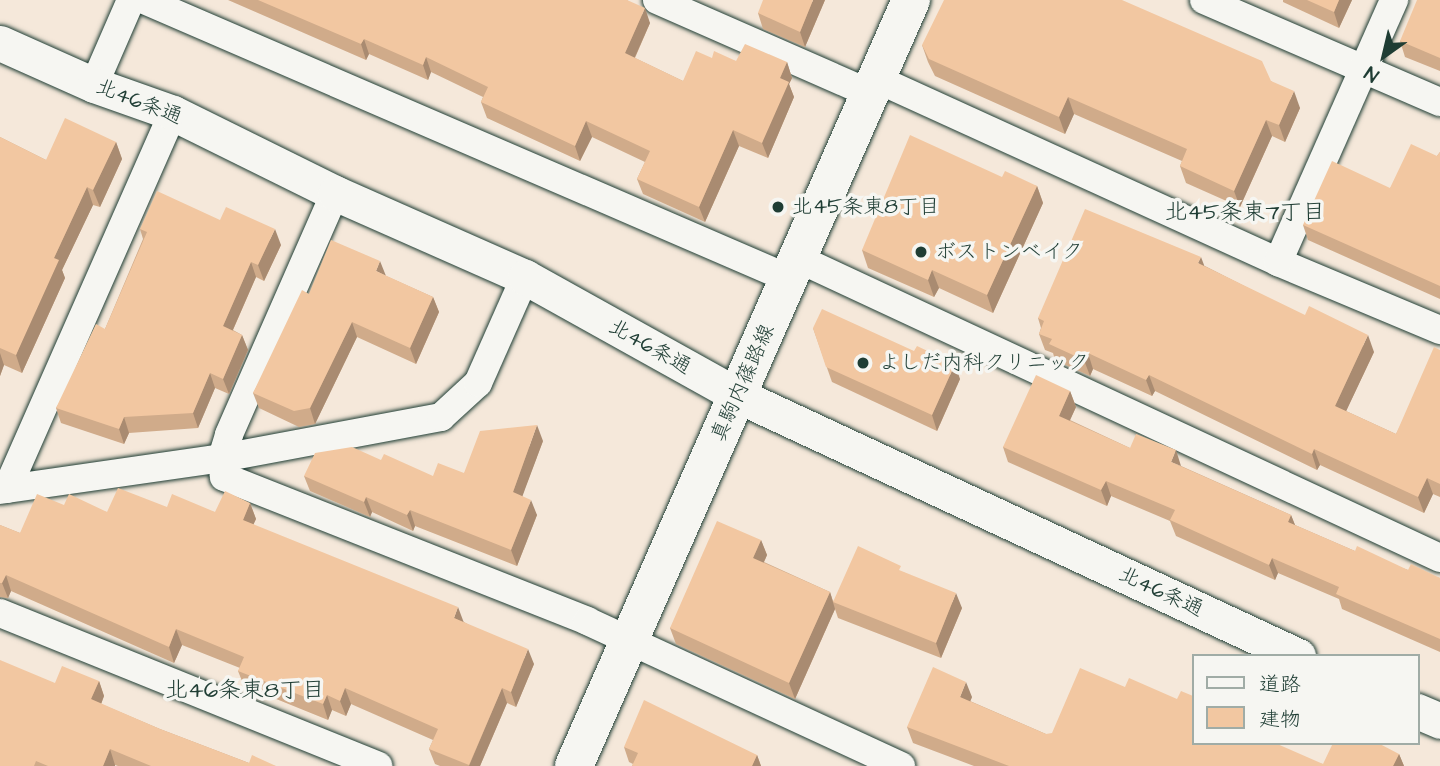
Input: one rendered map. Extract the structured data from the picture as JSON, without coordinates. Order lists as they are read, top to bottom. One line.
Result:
{"streets":{"main road":["真駒内篠路線"],"street":["北46条通"]},"crossings":[["北46条通","真駒内篠路線"]],"districts":["北45条東7丁目","北46条東8丁目"],"places":["北45条東8丁目","ボストンベイク","よしだ内科クリニック"],"legend":["道路","建物"],"north":"bottom left"}
